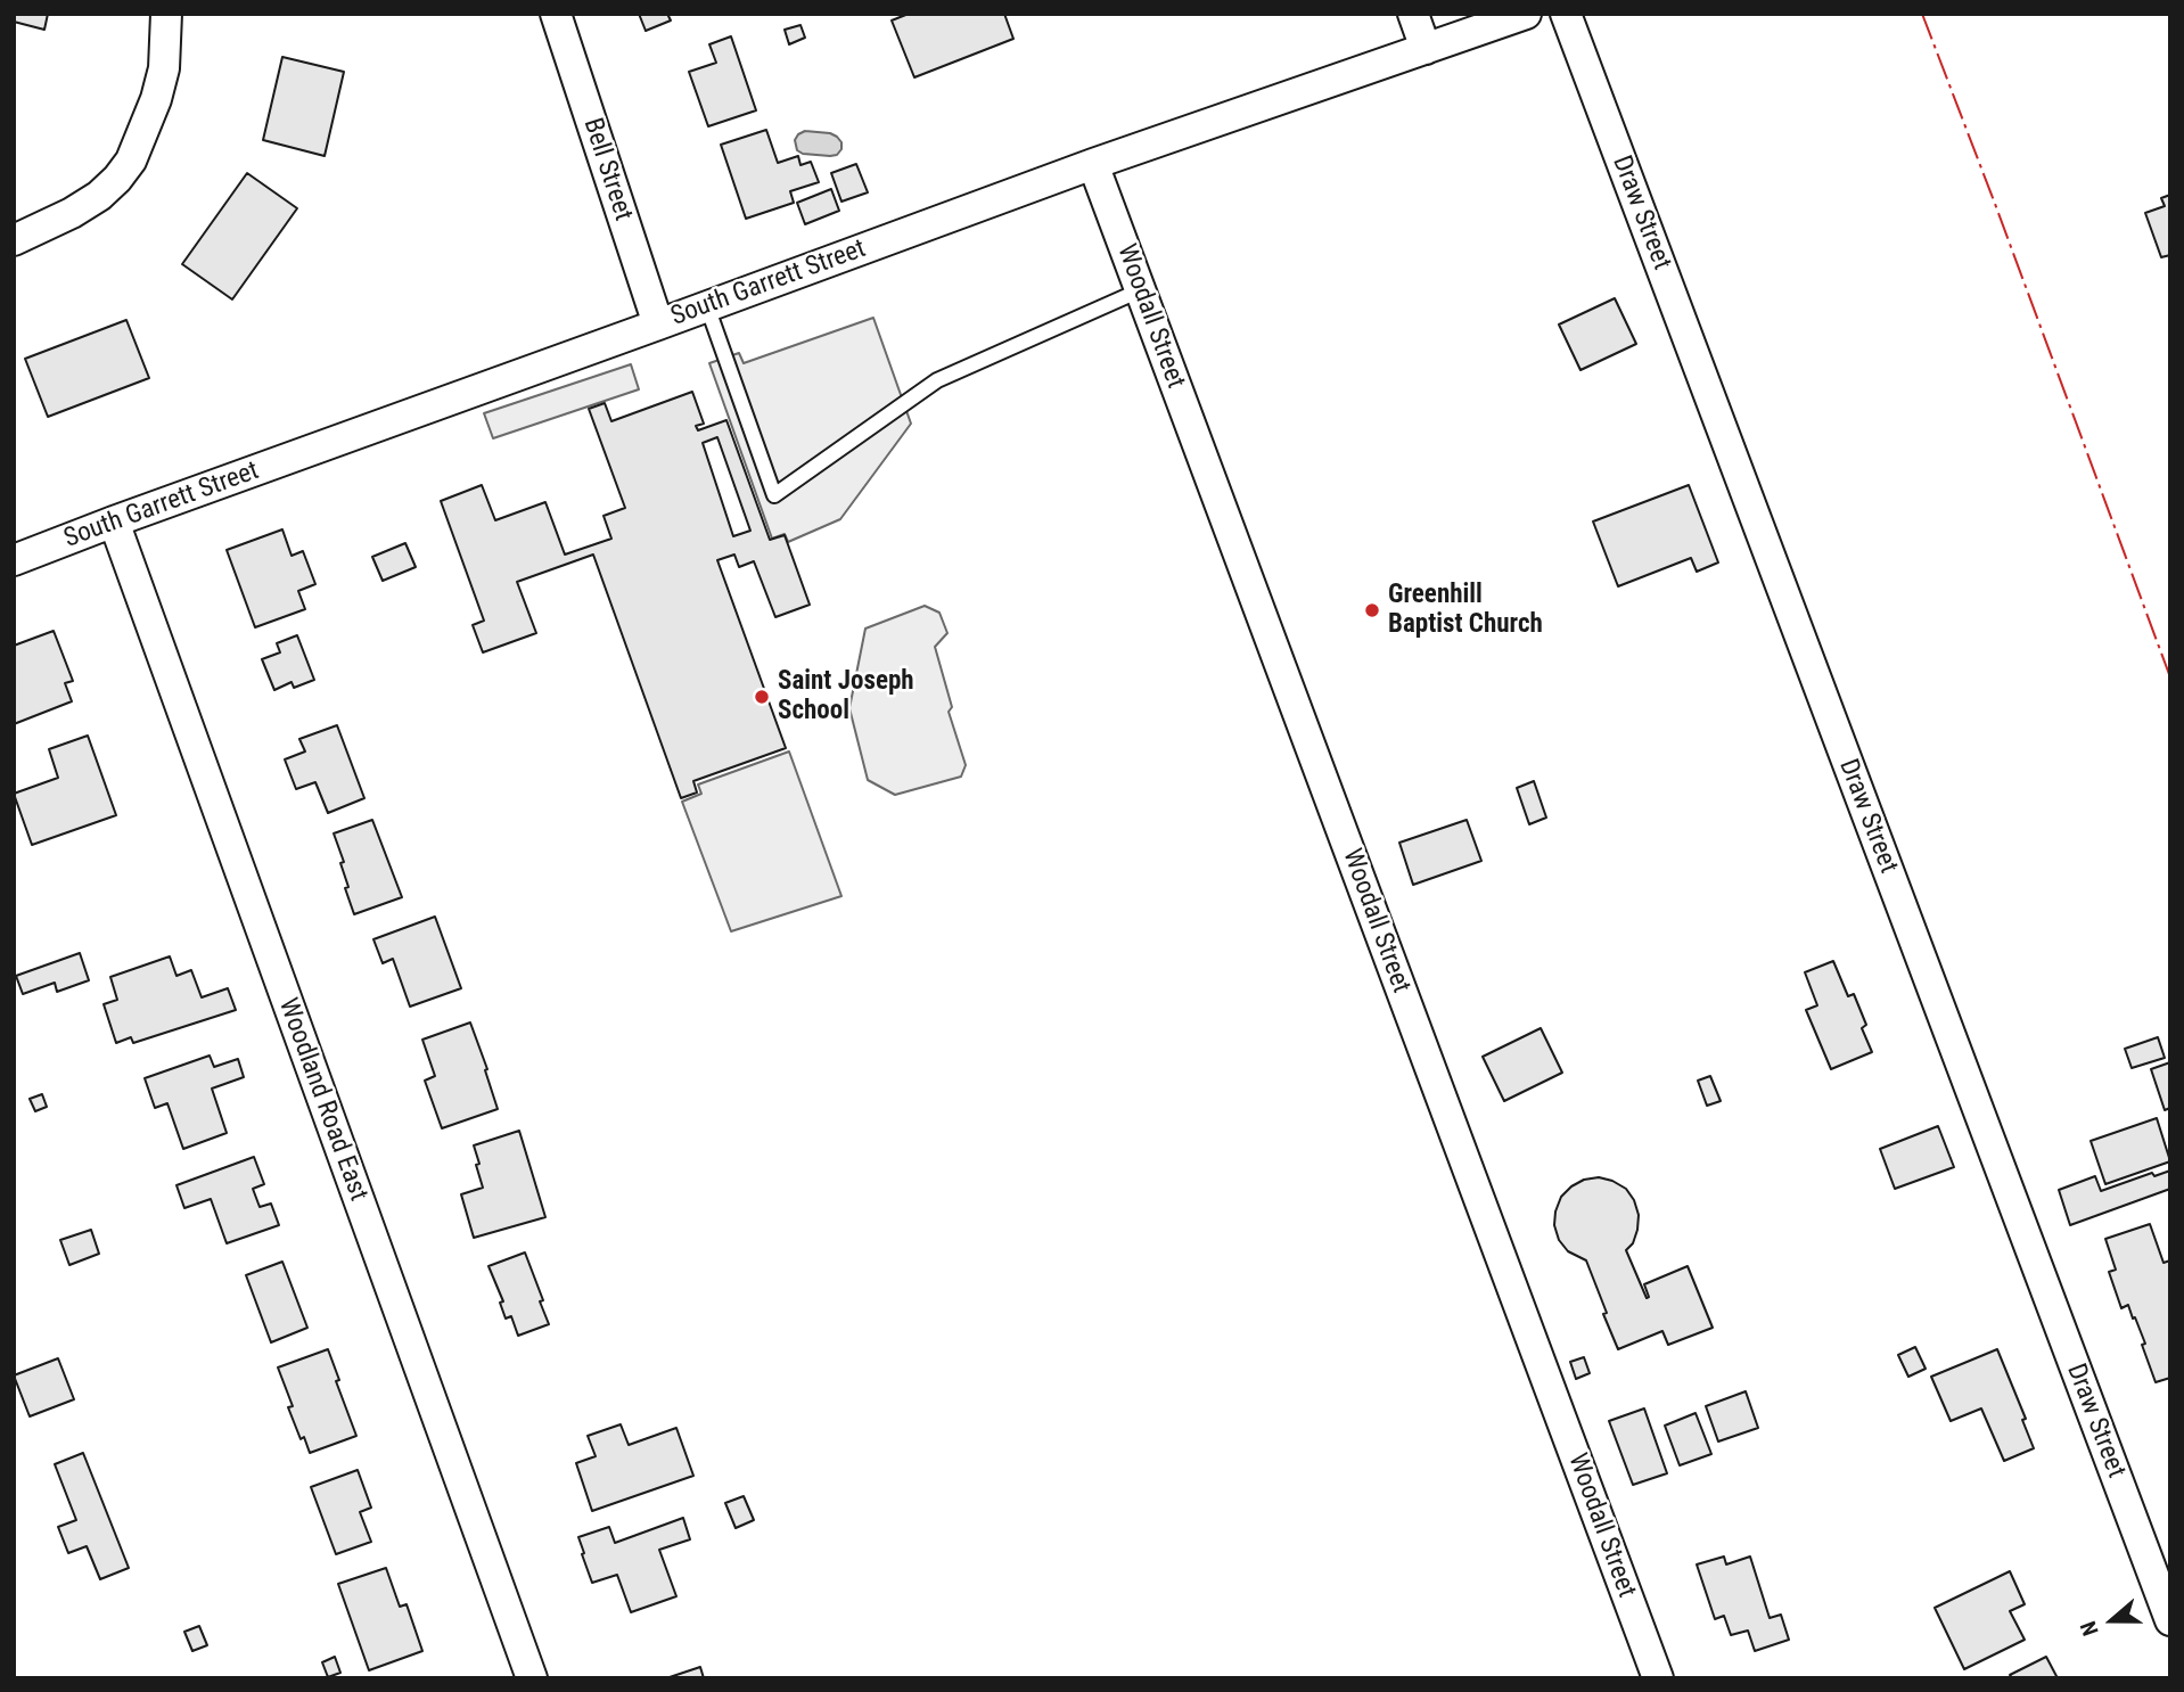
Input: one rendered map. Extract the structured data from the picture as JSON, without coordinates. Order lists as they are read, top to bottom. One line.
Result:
{"streets":{"street":["Bell Street","Draw Street","South Garrett Street","Woodall Street","Woodland Road East"]},"crossings":[["Bell Street","South Garrett Street"],["South Garrett Street","Woodall Street"],["South Garrett Street","Woodland Road East"]],"places":["Greenhill Baptist Church","Saint Joseph School"],"north":"left"}
